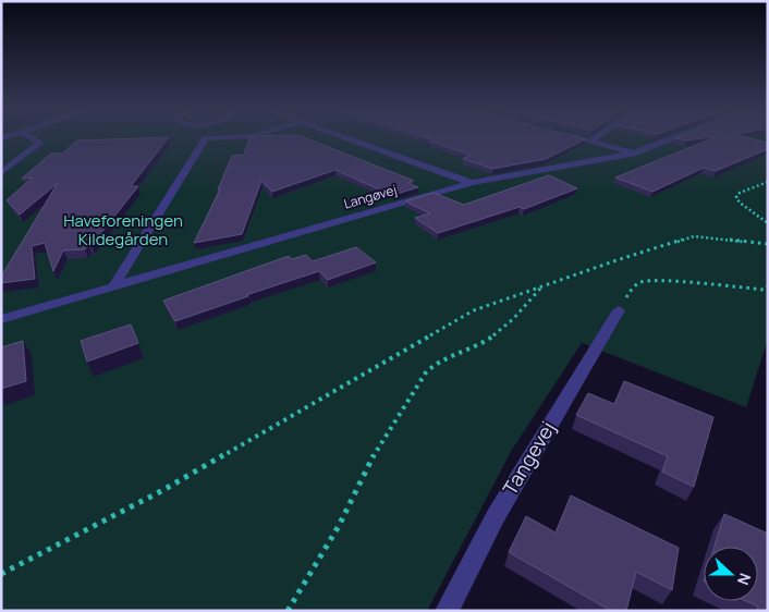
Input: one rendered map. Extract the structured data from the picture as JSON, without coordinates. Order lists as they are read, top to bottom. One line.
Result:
{"streets":{"street":["Langøvej","Tangevej"]},"parks":["Haveforeningen Kildegården"],"north":"right"}
